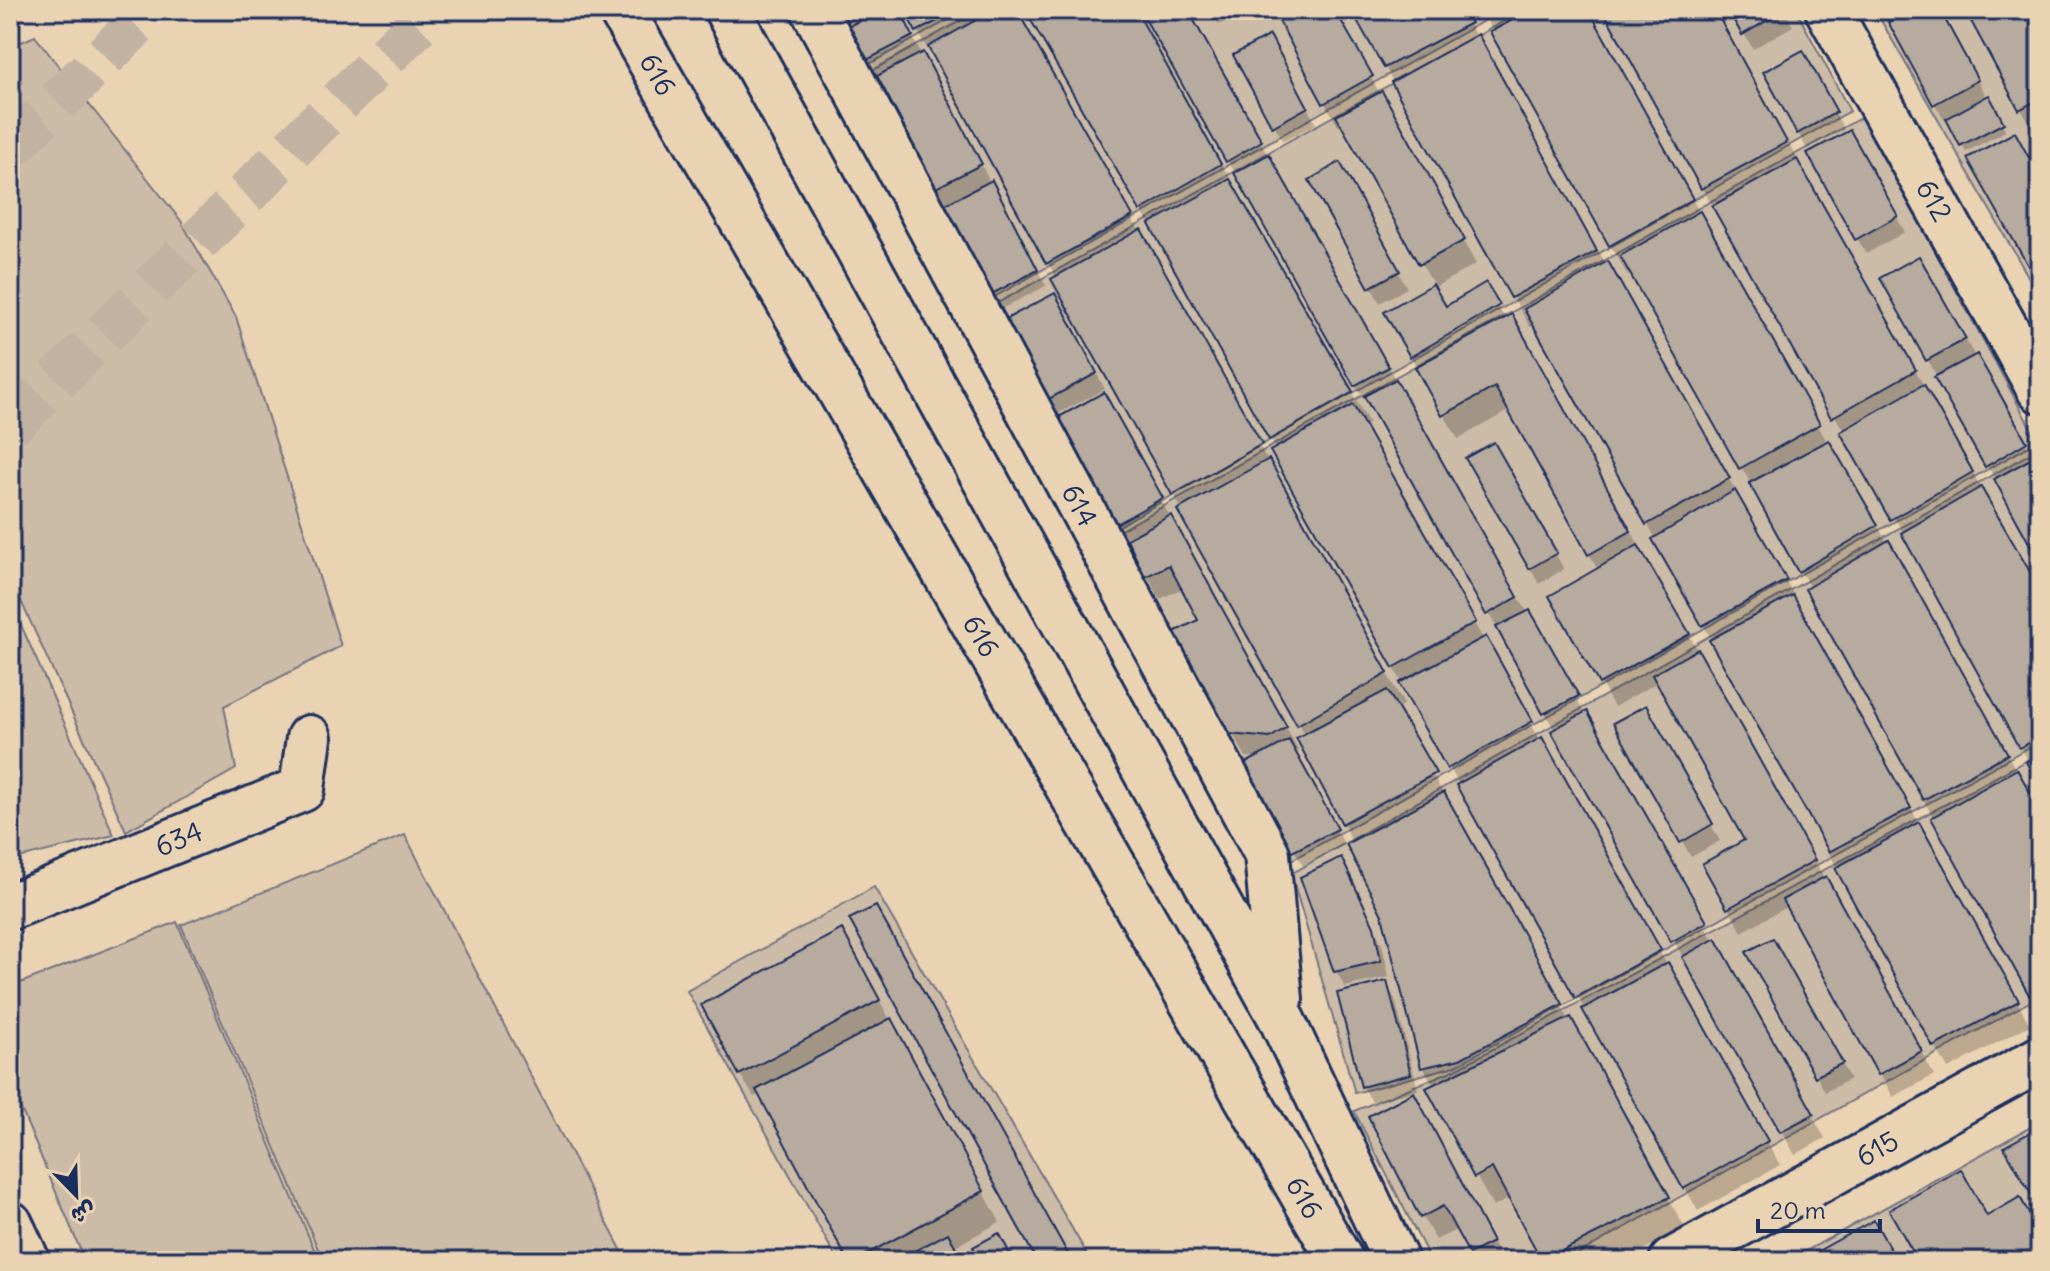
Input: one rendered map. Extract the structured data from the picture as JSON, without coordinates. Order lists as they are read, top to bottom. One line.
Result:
{"streets":{"street":["616","612","614","634","615"]},"crossings":[["616","614"]],"scale_bar":"20 m","north":"bottom right"}
